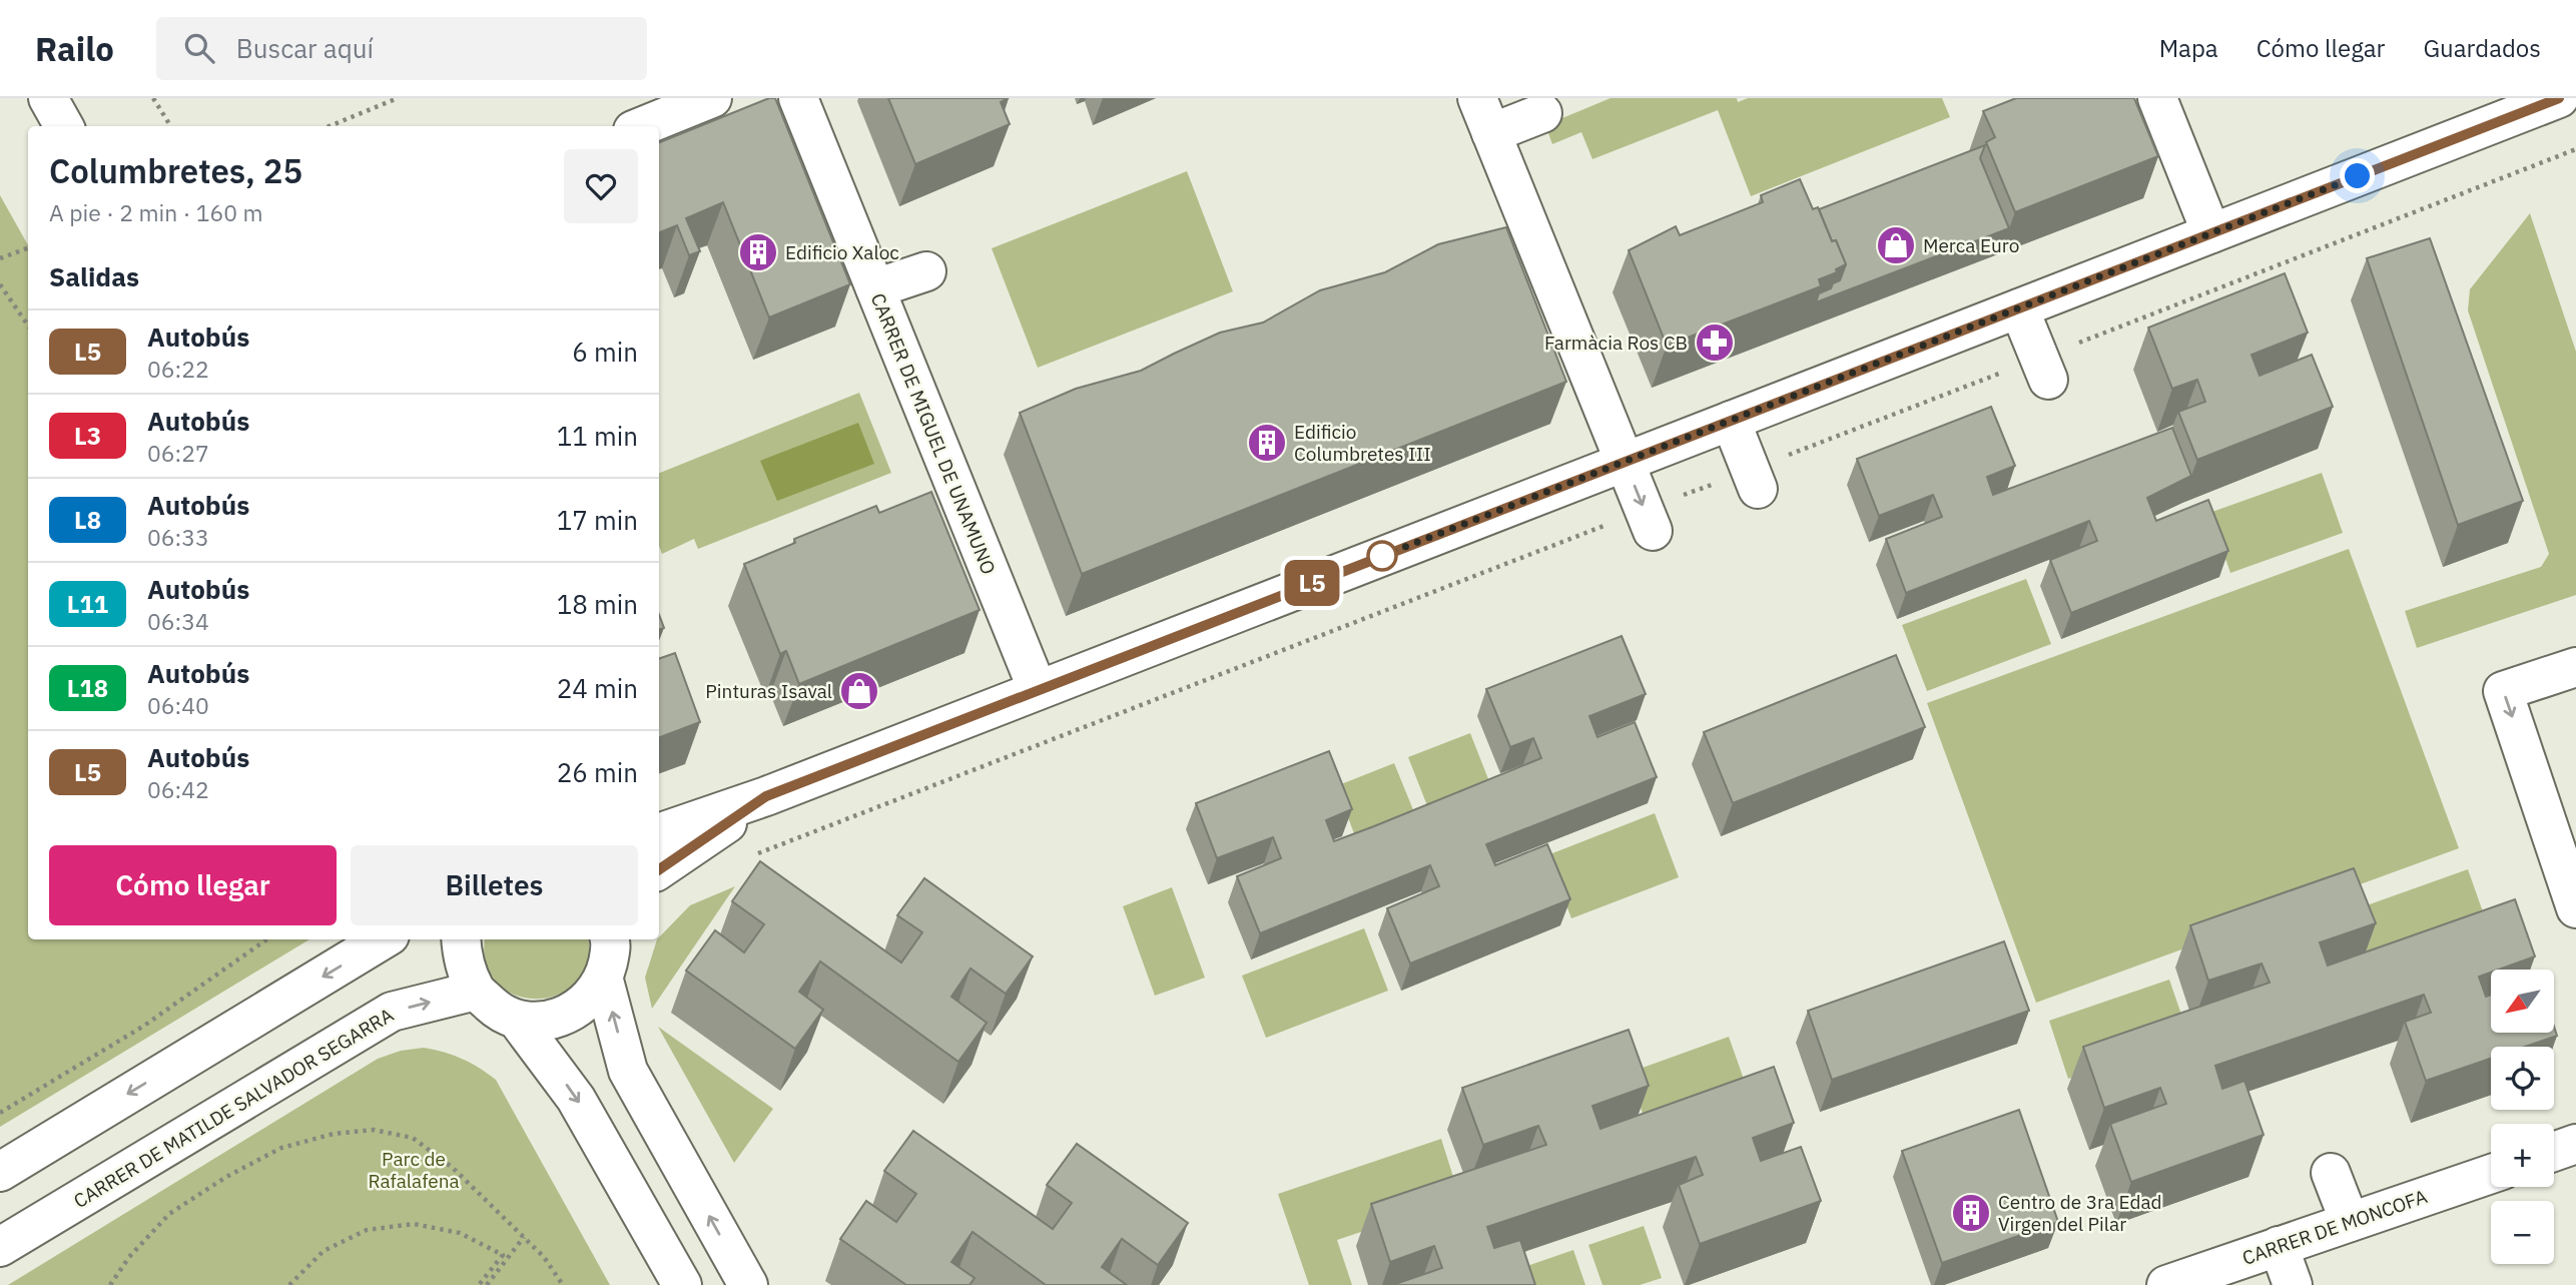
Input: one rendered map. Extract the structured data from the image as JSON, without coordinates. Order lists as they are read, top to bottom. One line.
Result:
{"streets":{"street":["CARRER DE MIGUEL DE UNAMUNO","CARRER DE MATILDE SALVADOR SEGARRA","CARRER DE MONCOFA"]},"parks":["Parc de Rafalafena"],"places":{"shop":["Merca Euro","Pinturas Isaval"],"building":["Edificio Xaloc","Edificio Columbretes III","Centro de 3ra Edad Virgen del Pilar"],"pharmacy":["Farmàcia Ros CB"]},"lines":["bus line L5"],"north":"bottom left","page":{"header":"Railo","search":"Buscar aquí","nav":["Mapa","Cómo llegar","Guardados"],"on_map":"L5","heading":[["Columbretes, 25","A pie · 2 min · 160 m"],"Salidas"],"list":[{"mark":"L5","name":"Autobús","note":"06:22","value":"6 min"},{"mark":"L3","name":"Autobús","note":"06:27","value":"11 min"},{"mark":"L8","name":"Autobús","note":"06:33","value":"17 min"},{"mark":"L11","name":"Autobús","note":"06:34","value":"18 min"},{"mark":"L18","name":"Autobús","note":"06:40","value":"24 min"},{"mark":"L5","name":"Autobús","note":"06:42","value":"26 min"}],"buttons":["Cómo llegar","Billetes"],"map_buttons":["+","−"]}}
